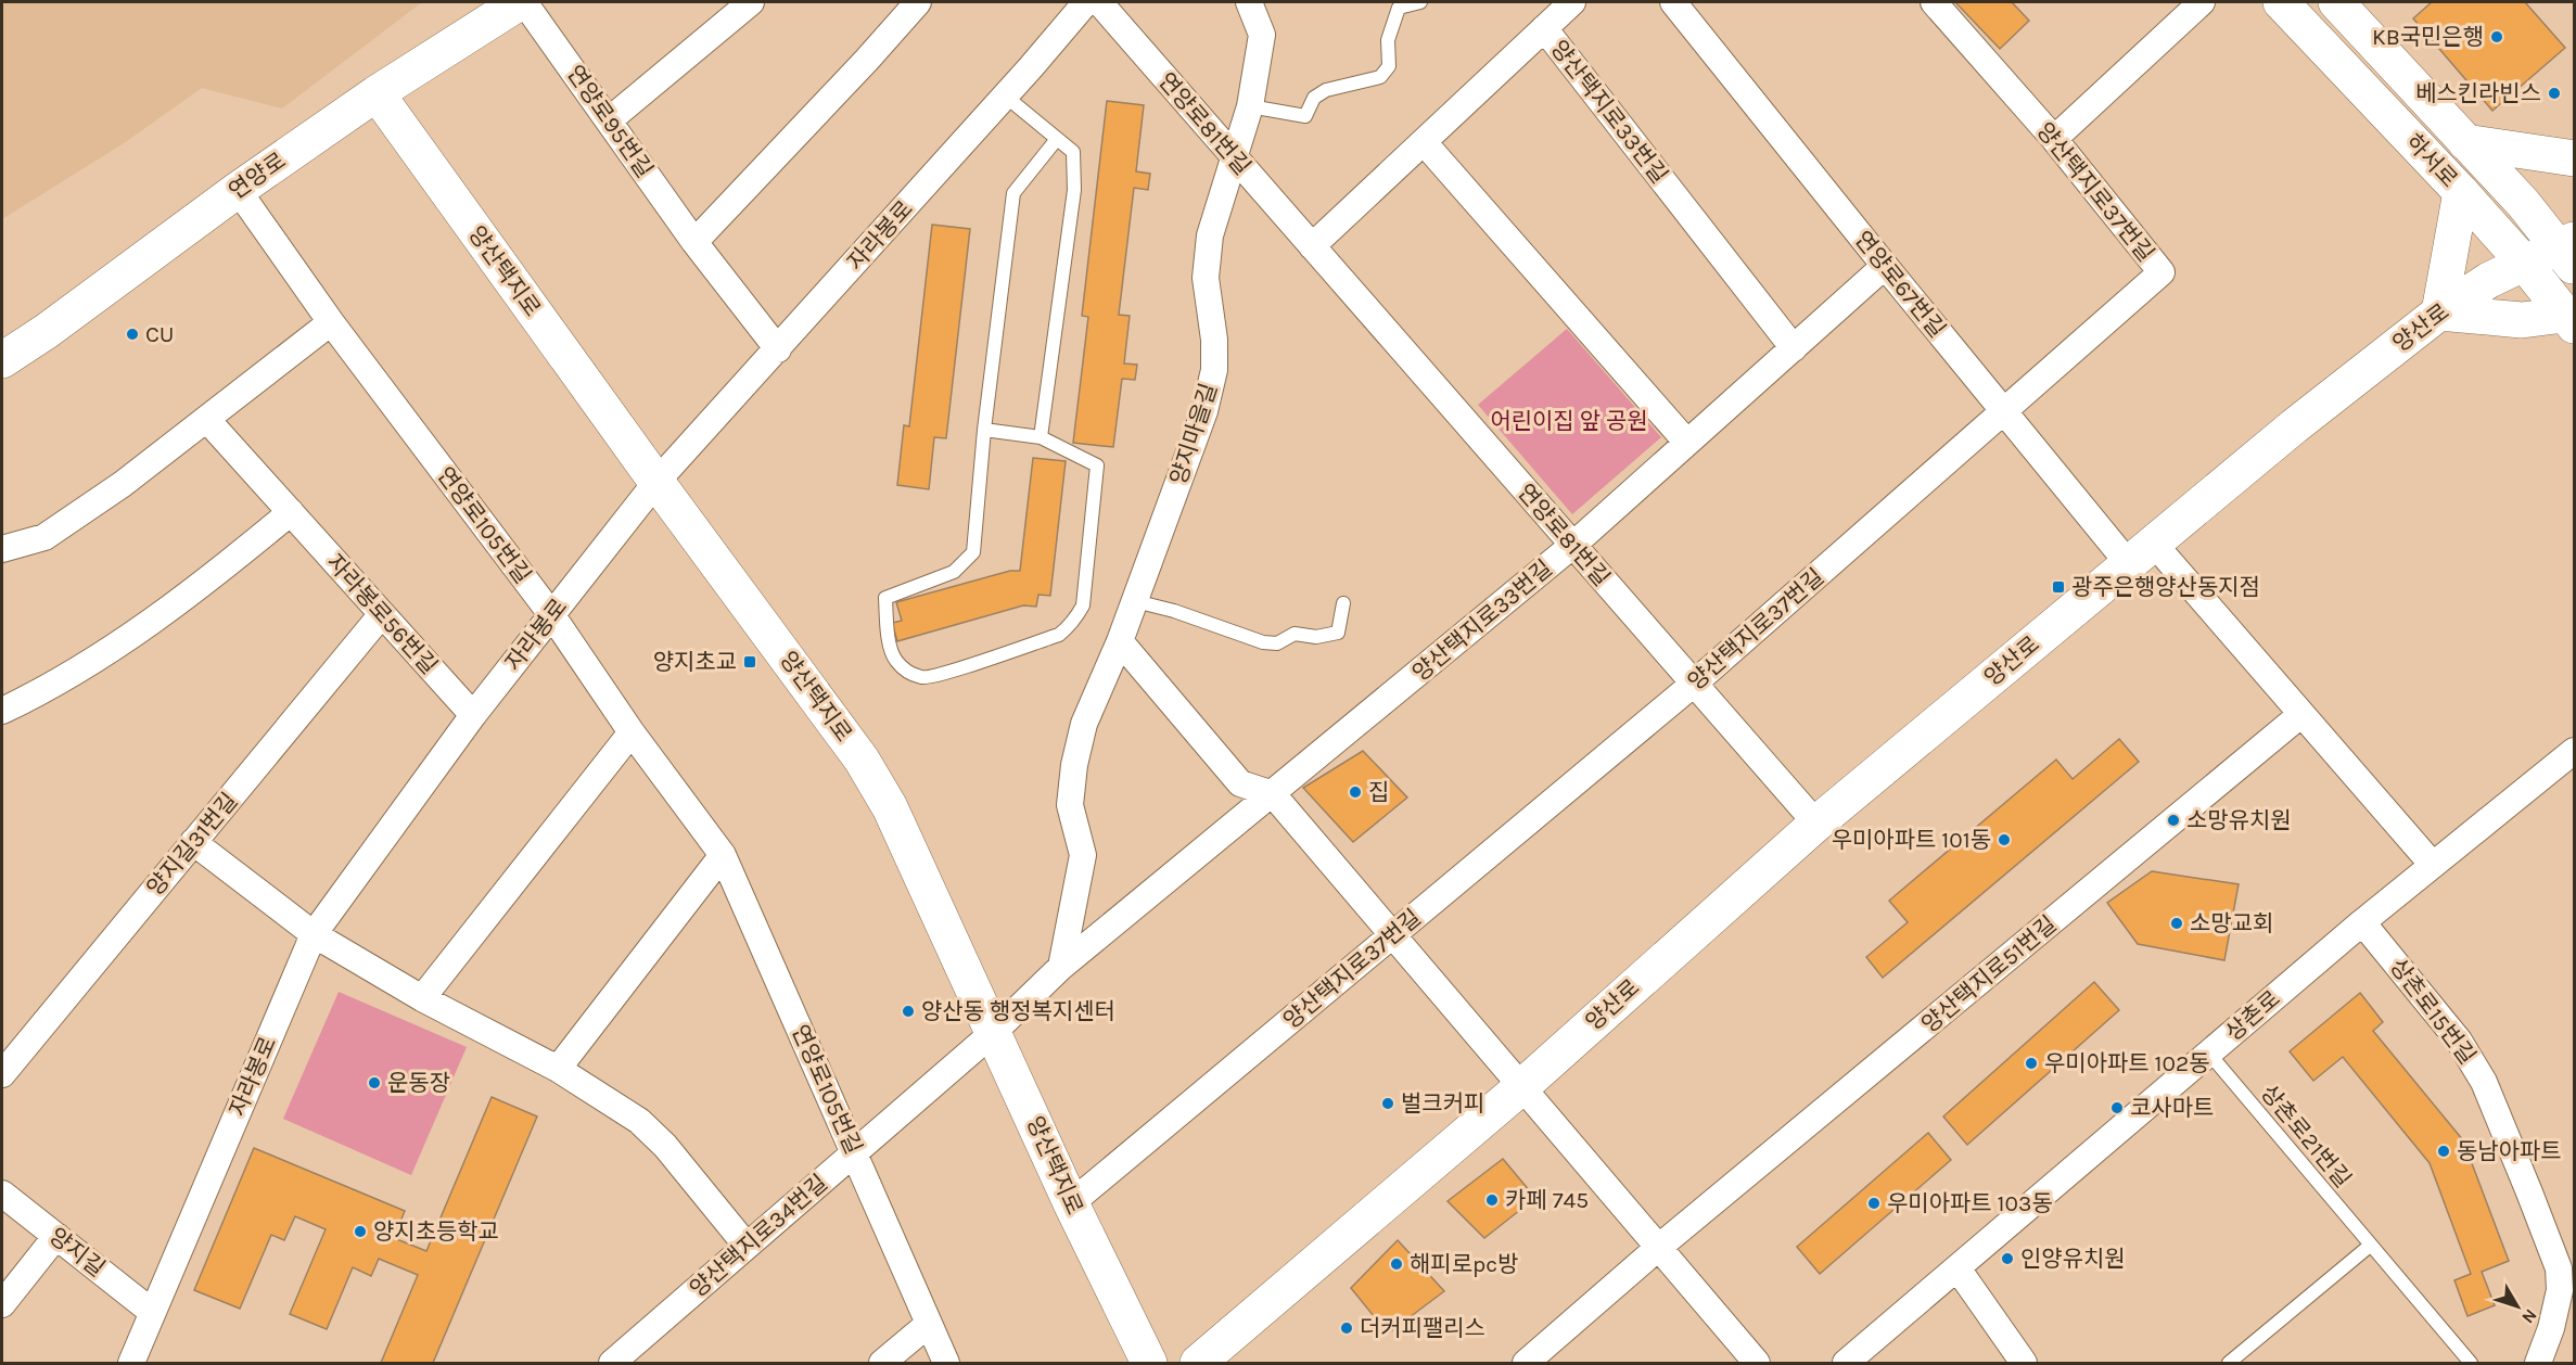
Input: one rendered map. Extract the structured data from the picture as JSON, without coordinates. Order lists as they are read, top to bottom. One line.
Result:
{"streets":{"street":["양산택지로33번길","연양로95번길","연양로81번길","하서로","연양로","양산택지로37번길","자라봉로","양산택지로","연양로67번길","양산로","양지마을길","연양로105번길","자라봉로56번길","양지길31번길","양산택지로51번길","상촌로15번길","상촌로","양산택지로34번길","양지길"],"lane":["상촌로21번길"]},"crossings":[["양산택지로33번길","연양로81번길"],["양산택지로33번길","양산택지로"],["양산택지로33번길","연양로67번길"],["양산택지로33번길","양지마을길"],["양산택지로33번길","양산택지로34번길"],["연양로95번길","연양로"],["연양로95번길","자라봉로"],["연양로81번길","양산택지로37번길"],["연양로81번길","양산로"],["연양로81번길","양지마을길"],["하서로","양산로"],["연양로","양산택지로"],["연양로","연양로105번길"],["양산택지로37번길","양산택지로"],["양산택지로37번길","연양로67번길"],["자라봉로","양산택지로"],["자라봉로","연양로105번길"],["자라봉로","자라봉로56번길"],["자라봉로","양지길"],["양산택지로","양산택지로34번길"],["연양로67번길","양산로"],["연양로67번길","양산택지로51번길"],["연양로105번길","양산택지로34번길"],["자라봉로56번길","양지길31번길"],["상촌로15번길","상촌로"],["상촌로","상촌로21번길"]],"parks":["어린이집 앞 공원"],"places":{"other":["KB국민은행","베스킨라빈스","CU","집","소망유치원","우미아파트 101동","소망교회","양산동 행정복지센터","우미아파트 102동","운동장","벌크커피","코사마트","동남아파트","카페 745","우미아파트 103동","양지초등학교","인양유치원","해피로pc방","더커피팰리스"],"transit":["광주은행양산동지점","양지초교"]},"north":"bottom right"}
